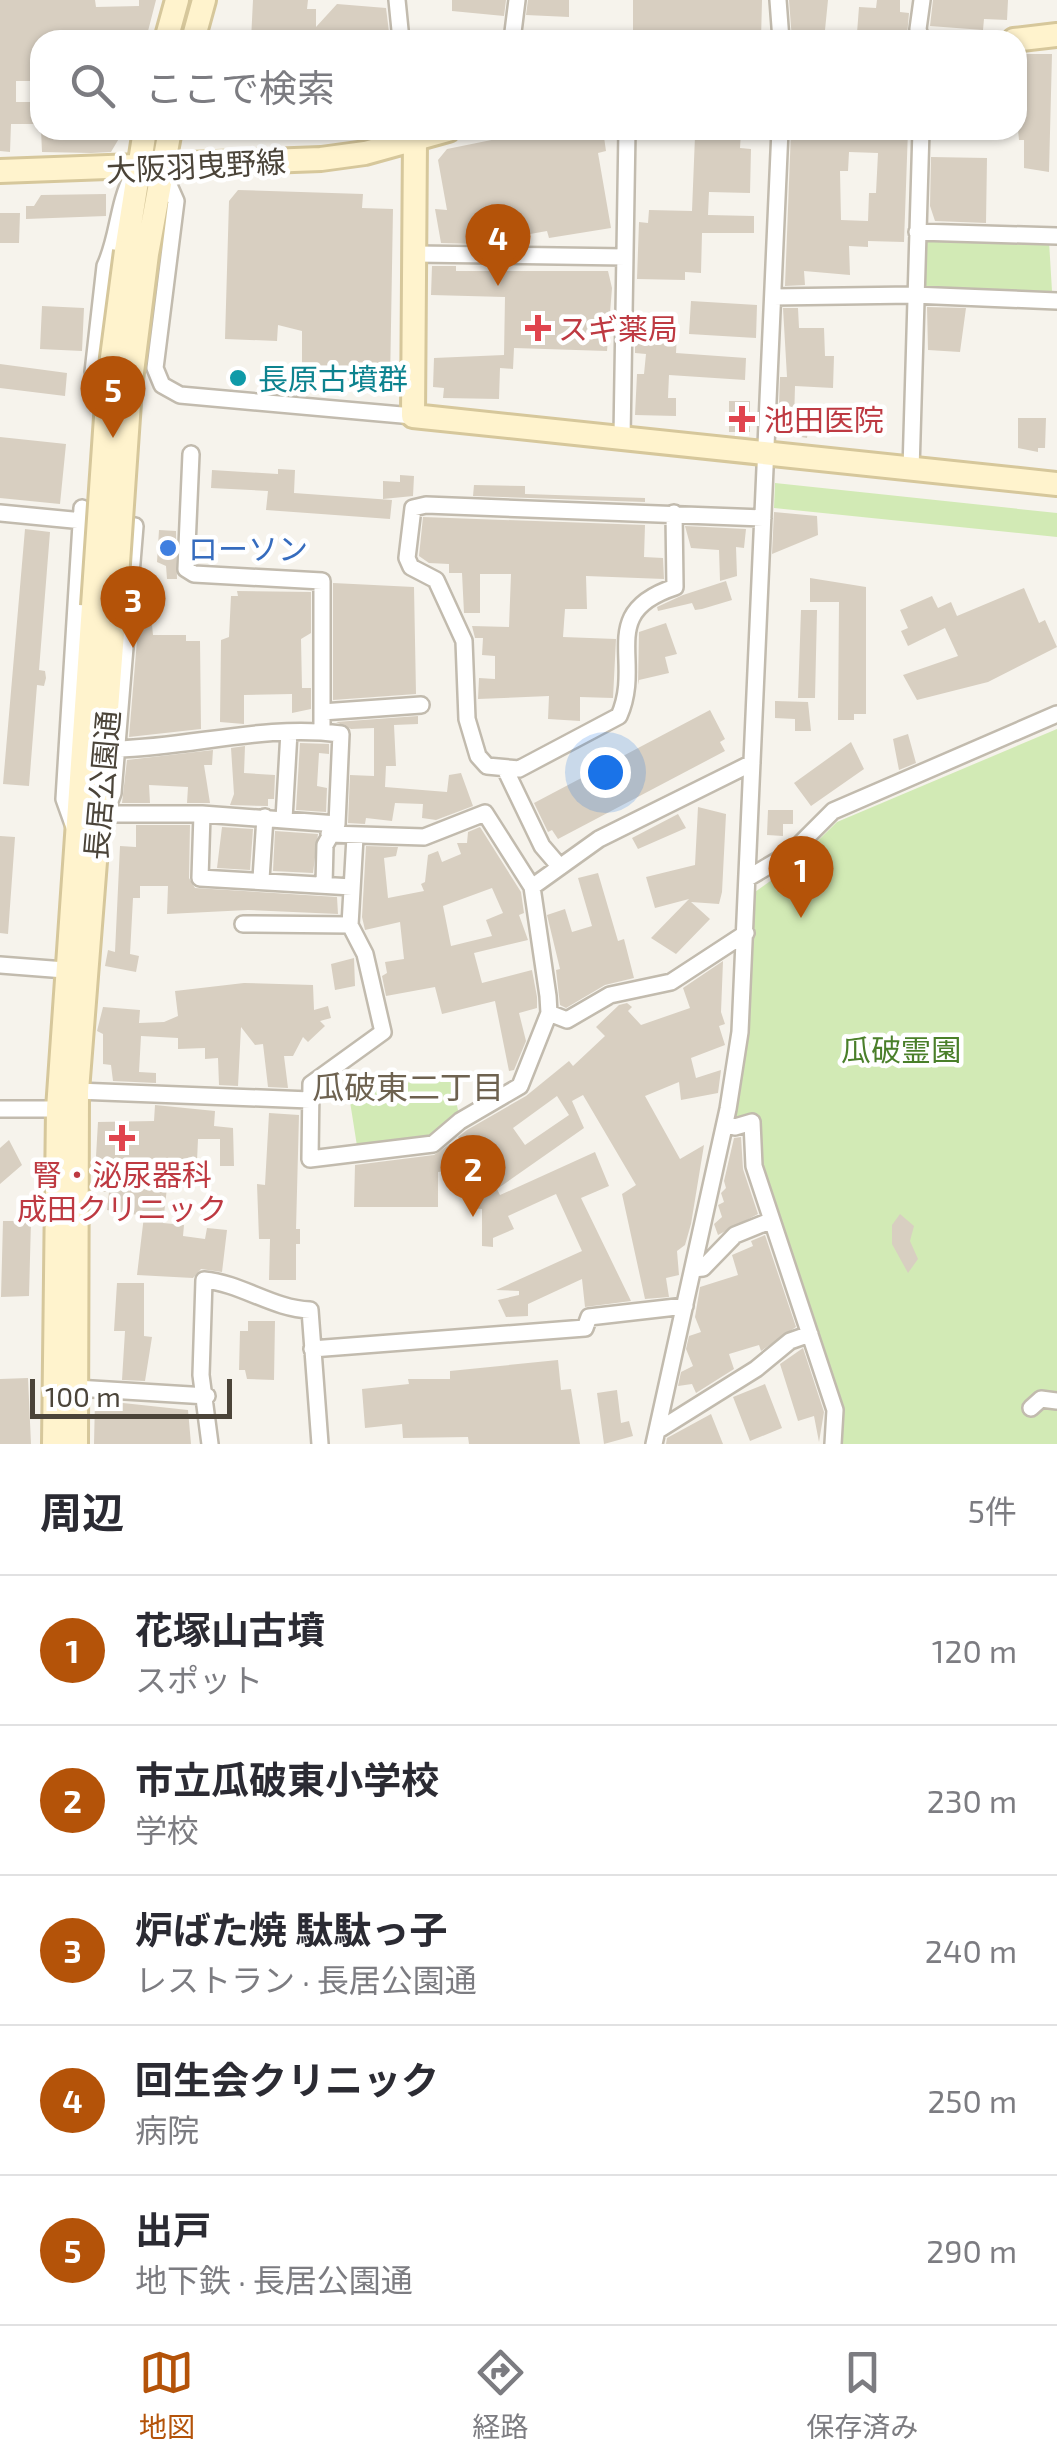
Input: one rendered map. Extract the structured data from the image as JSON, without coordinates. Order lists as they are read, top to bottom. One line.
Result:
{"streets":{"main road":["大阪羽曳野線","長居公園通"]},"crossings":[["大阪羽曳野線","長居公園通"]],"districts":["瓜破東二丁目"],"parks":["瓜破霊園"],"places":{"health":["スギ薬局","池田医院","腎・泌尿器科 成田クリニック"],"other":["長原古墳群","ローソン"]},"scale_bar":"100 m","page":{"search":"ここで検索","pins":["4","5","3","1","2"],"scale":"100 m","heading":["周辺","5件"],"list":[{"mark":"1","name":"花塚山古墳","note":"スポット","value":"120 m"},{"mark":"2","name":"市立瓜破東小学校","note":"学校","value":"230 m"},{"mark":"3","name":"炉ばた焼 駄駄っ子","note":"レストラン · 長居公園通","value":"240 m"},{"mark":"4","name":"回生会クリニック","note":"病院","value":"250 m"},{"mark":"5","name":"出戸","note":"地下鉄 · 長居公園通","value":"290 m"}],"nav":["地図","経路","保存済み"]}}
